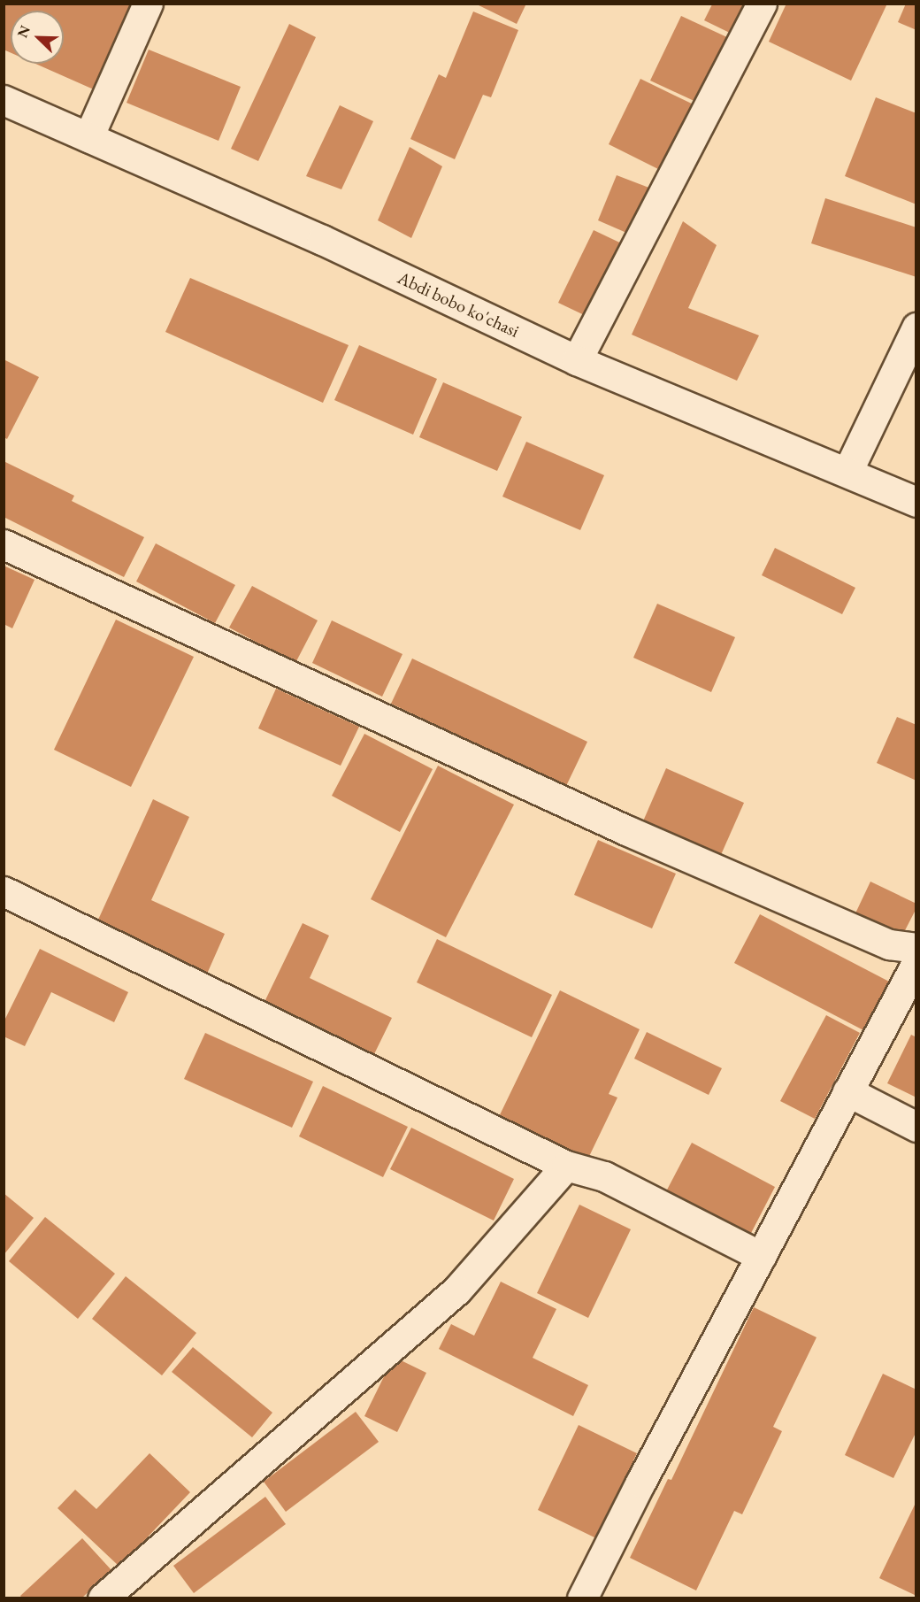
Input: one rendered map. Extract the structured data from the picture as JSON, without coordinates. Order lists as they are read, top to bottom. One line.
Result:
{"streets":{"street":["Abdi bobo ko'chasi"]},"north":"top left"}
